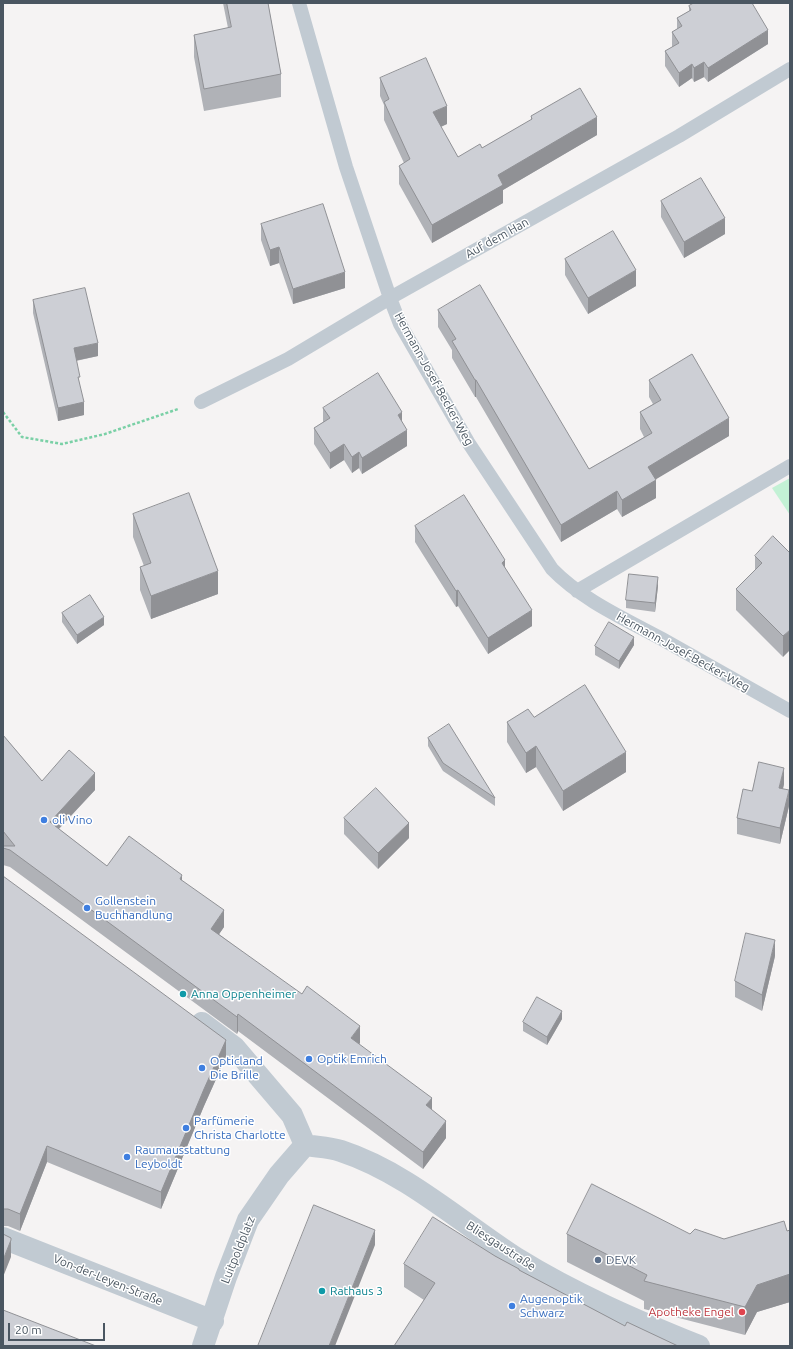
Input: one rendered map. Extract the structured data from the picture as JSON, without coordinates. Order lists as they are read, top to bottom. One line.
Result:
{"streets":{"street":["Bliesgaustraße","Luitpoldplatz","Von-der-Leyen-Straße"],"lane":["Auf dem Han","Hermann-Josef-Becker-Weg"]},"crossings":[["Auf dem Han","Hermann-Josef-Becker-Weg"],["Bliesgaustraße","Luitpoldplatz"],["Luitpoldplatz","Von-der-Leyen-Straße"]],"places":["oli Vino","Gollenstein Buchhandlung","Anna Oppenheimer","Optik Emrich","Opticland Die Brille","Parfümerie Christa Charlotte","Raumausstattung Leyboldt","DEVK","Rathaus 3","Augenoptik Schwarz","Apotheke Engel"],"scale_bar":"20 m"}
